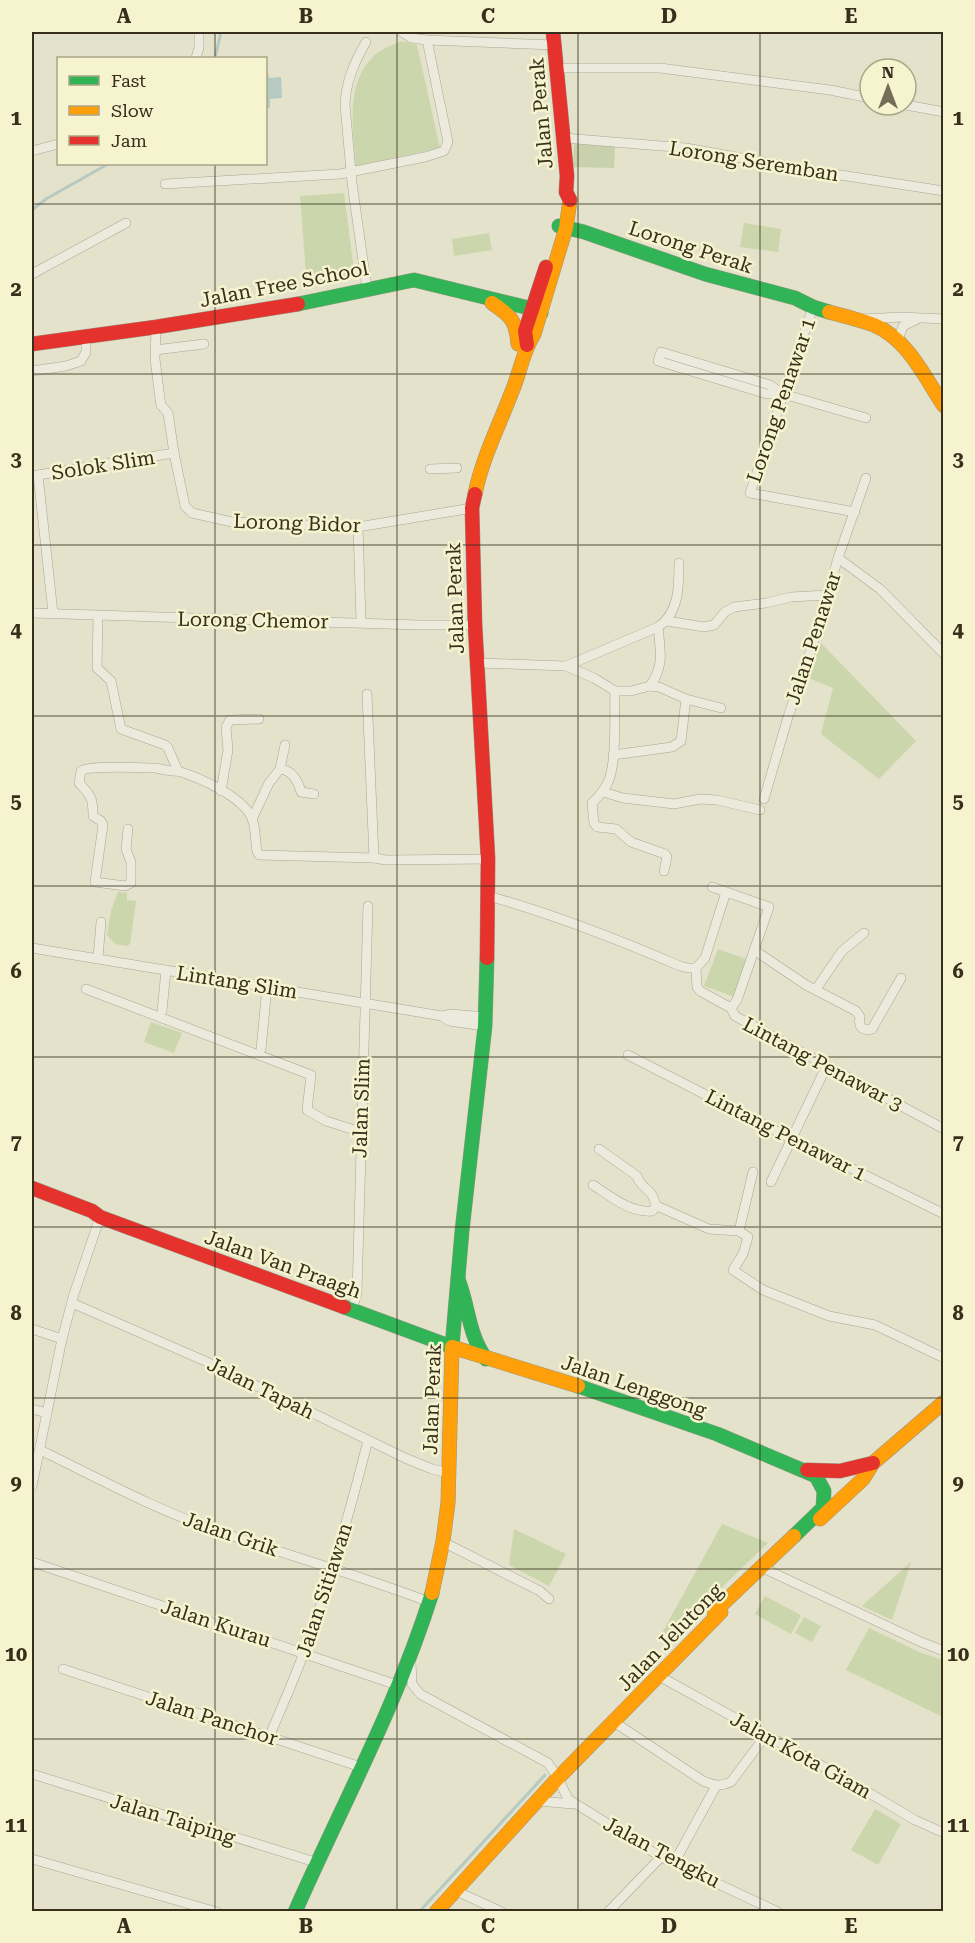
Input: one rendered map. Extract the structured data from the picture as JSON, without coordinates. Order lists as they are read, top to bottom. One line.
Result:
{"streets":{"main road":["Jalan Perak","Lorong Perak","Jalan Free School","Jalan Van Praagh","Jalan Lenggong","Jalan Jelutong"],"street":["Lorong Seremban","Lorong Penawar 1","Solok Slim","Lorong Bidor","Lorong Chemor","Jalan Penawar","Lintang Slim","Lintang Penawar 3","Jalan Slim","Lintang Penawar 1","Jalan Tapah","Jalan Grik","Jalan Sitiawan","Jalan Kurau","Jalan Panchor","Jalan Kota Giam","Jalan Taiping","Jalan Tengku"]},"crossings":[["Jalan Perak","Lorong Seremban"],["Jalan Perak","Lorong Perak"],["Jalan Perak","Jalan Free School"],["Jalan Perak","Lorong Bidor"],["Jalan Perak","Lorong Chemor"],["Jalan Perak","Lintang Slim"],["Jalan Perak","Jalan Van Praagh"],["Jalan Perak","Jalan Lenggong"],["Jalan Perak","Jalan Tapah"],["Jalan Perak","Jalan Grik"],["Jalan Perak","Jalan Kurau"],["Jalan Perak","Jalan Panchor"],["Jalan Perak","Jalan Taiping"],["Jalan Perak","Jalan Tengku"],["Lorong Perak","Lorong Penawar 1"],["Jalan Free School","Solok Slim"],["Lorong Penawar 1","Jalan Penawar"],["Solok Slim","Lorong Bidor"],["Lintang Slim","Jalan Slim"],["Jalan Slim","Jalan Van Praagh"],["Jalan Van Praagh","Jalan Lenggong"],["Jalan Lenggong","Jalan Jelutong"],["Jalan Tapah","Jalan Sitiawan"],["Jalan Grik","Jalan Sitiawan"],["Jalan Sitiawan","Jalan Kurau"],["Jalan Sitiawan","Jalan Panchor"],["Jalan Jelutong","Jalan Kota Giam"],["Jalan Jelutong","Jalan Tengku"]],"legend":["Fast","Slow","Jam"],"north":"top","grid":{"columns":["A","B","C","D","E"],"rows":["1","2","3","4","5","6","7","8","9","10","11"]}}
